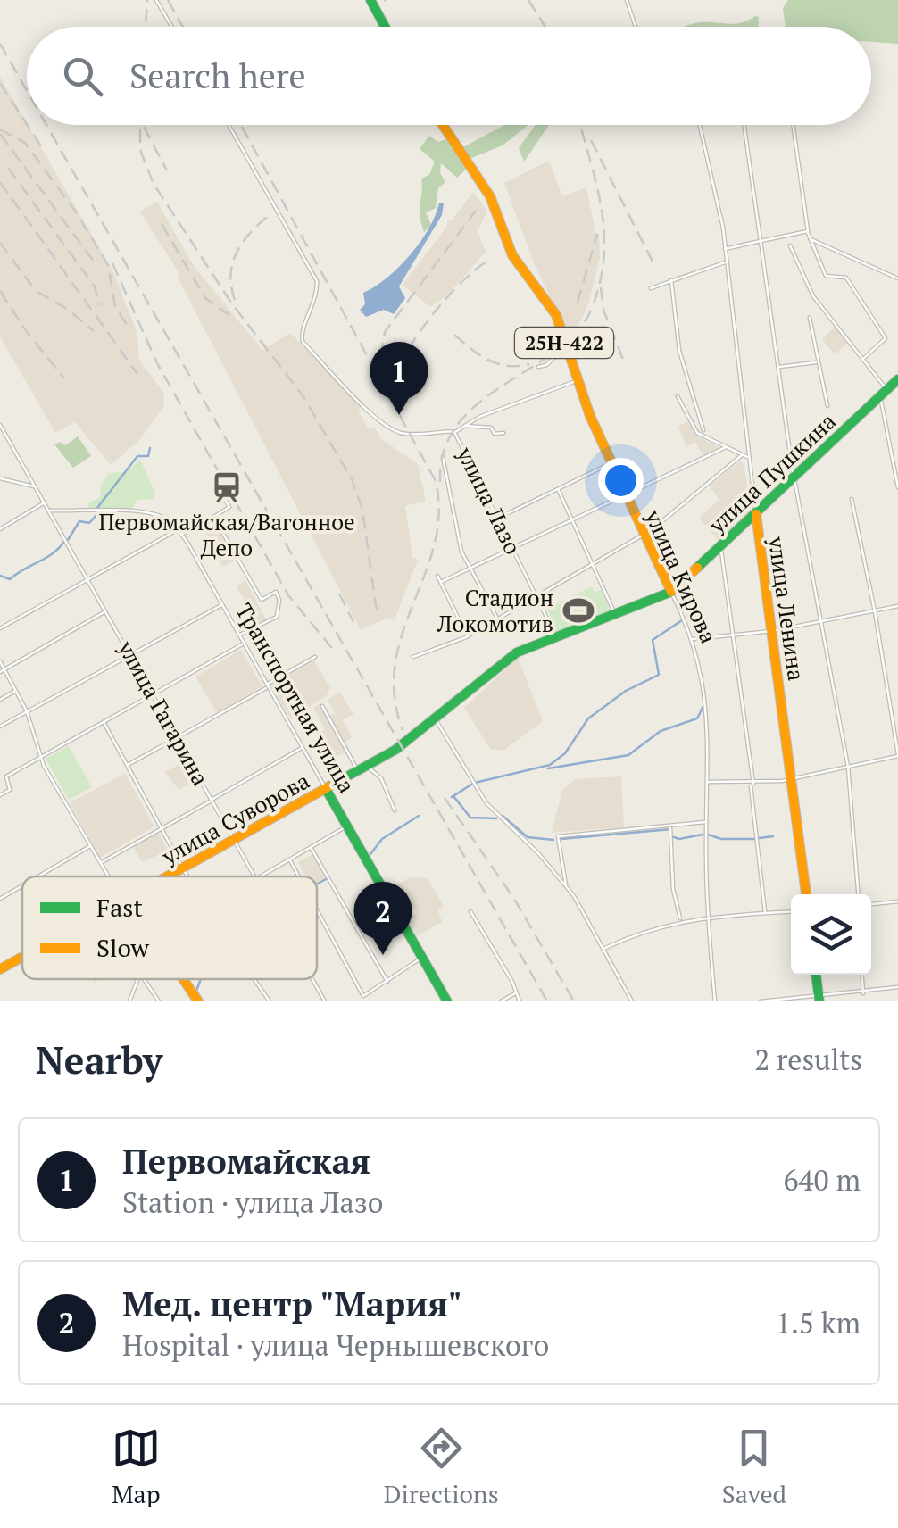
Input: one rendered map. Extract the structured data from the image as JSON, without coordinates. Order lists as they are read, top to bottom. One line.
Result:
{"streets":{"main road":["25Н-422","улица Пушкина","улица Кирова","улица Ленина","Транспортная улица","улица Суворова"],"street":["улица Лазо","улица Гагарина"]},"crossings":[["улица Пушкина","улица Лазо"],["улица Пушкина","улица Кирова"],["улица Пушкина","улица Ленина"],["улица Пушкина","улица Суворова"],["Транспортная улица","улица Суворова"],["улица Гагарина","улица Суворова"]],"places":{"station":["Первомайская/Вагонное Депо"],"sports":["Стадион Локомотив"]},"legend":["Fast","Slow"],"page":{"search":"Search here","pins":["1","2"],"heading":["Nearby","2 results"],"list":[{"mark":"1","name":"Первомайская","note":"Station · улица Лазо","value":"640 m"},{"mark":"2","name":"Мед. центр \"Мария\"","note":"Hospital · улица Чернышевского","value":"1.5 km"}],"nav":["Map","Directions","Saved"]}}
